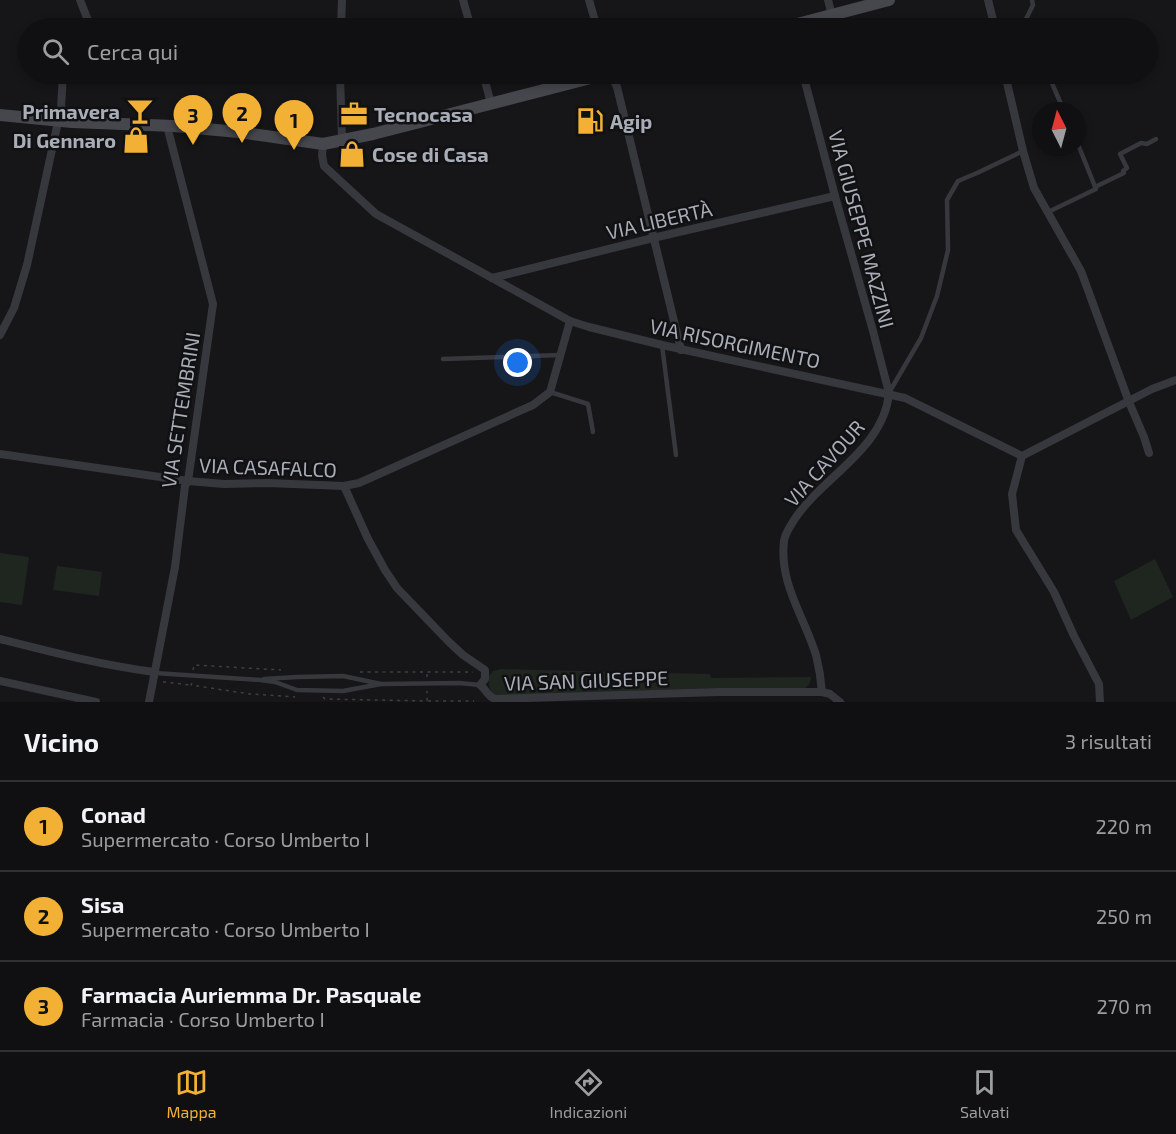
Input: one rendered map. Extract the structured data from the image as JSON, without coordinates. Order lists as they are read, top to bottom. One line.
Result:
{"streets":{"street":["VIA LIBERTÀ","VIA GIUSEPPE MAZZINI","VIA RISORGIMENTO","VIA SETTEMBRINI","VIA CAVOUR","VIA CASAFALCO","VIA SAN GIUSEPPE"]},"crossings":[["VIA LIBERTÀ","VIA GIUSEPPE MAZZINI"],["VIA LIBERTÀ","VIA RISORGIMENTO"],["VIA GIUSEPPE MAZZINI","VIA RISORGIMENTO"],["VIA GIUSEPPE MAZZINI","VIA CAVOUR"],["VIA RISORGIMENTO","VIA CAVOUR"],["VIA SETTEMBRINI","VIA CASAFALCO"],["VIA CAVOUR","VIA SAN GIUSEPPE"],["VIA CASAFALCO","VIA SAN GIUSEPPE"]],"places":{"bar":["Primavera"],"office":["Tecnocasa"],"fuel station":["Agip"],"shop":["Di Gennaro","Cose di Casa"]},"north":"top","page":{"search":"Cerca qui","pins":["2","3","1"],"heading":["Vicino","3 risultati"],"list":[{"mark":"1","name":"Conad","note":"Supermercato · Corso Umberto I","value":"220 m"},{"mark":"2","name":"Sisa","note":"Supermercato · Corso Umberto I","value":"250 m"},{"mark":"3","name":"Farmacia Auriemma Dr. Pasquale","note":"Farmacia · Corso Umberto I","value":"270 m"}],"nav":["Mappa","Indicazioni","Salvati"]}}
